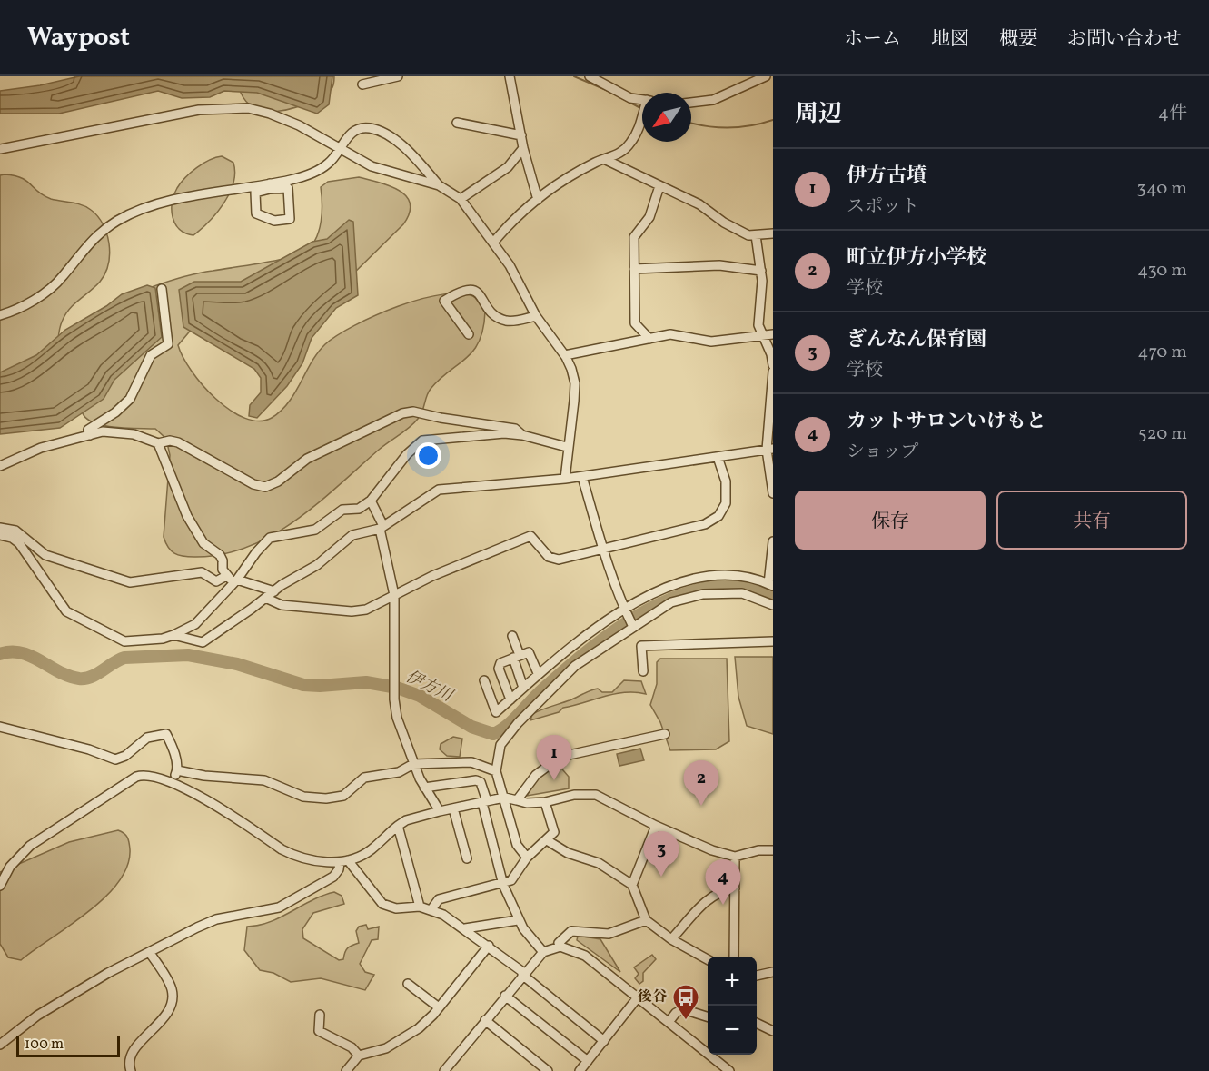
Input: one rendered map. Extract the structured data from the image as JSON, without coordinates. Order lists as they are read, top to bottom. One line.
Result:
{"water":["伊方川"],"places":{"bus stop":["後谷"]},"scale_bar":"100 m","north":"bottom left","page":{"header":"Waypost","nav":["ホーム","地図","概要","お問い合わせ"],"heading":["周辺","4件"],"list":[{"mark":"1","name":"伊方古墳","note":"スポット","value":"340 m"},{"mark":"2","name":"町立伊方小学校","note":"学校","value":"430 m"},{"mark":"3","name":"ぎんなん保育園","note":"学校","value":"470 m"},{"mark":"4","name":"カットサロンいけもと","note":"ショップ","value":"520 m"}],"buttons":["保存","共有"],"pins":["1","2","3","4"],"map_buttons":["+","−"],"scale":"100 m"}}
